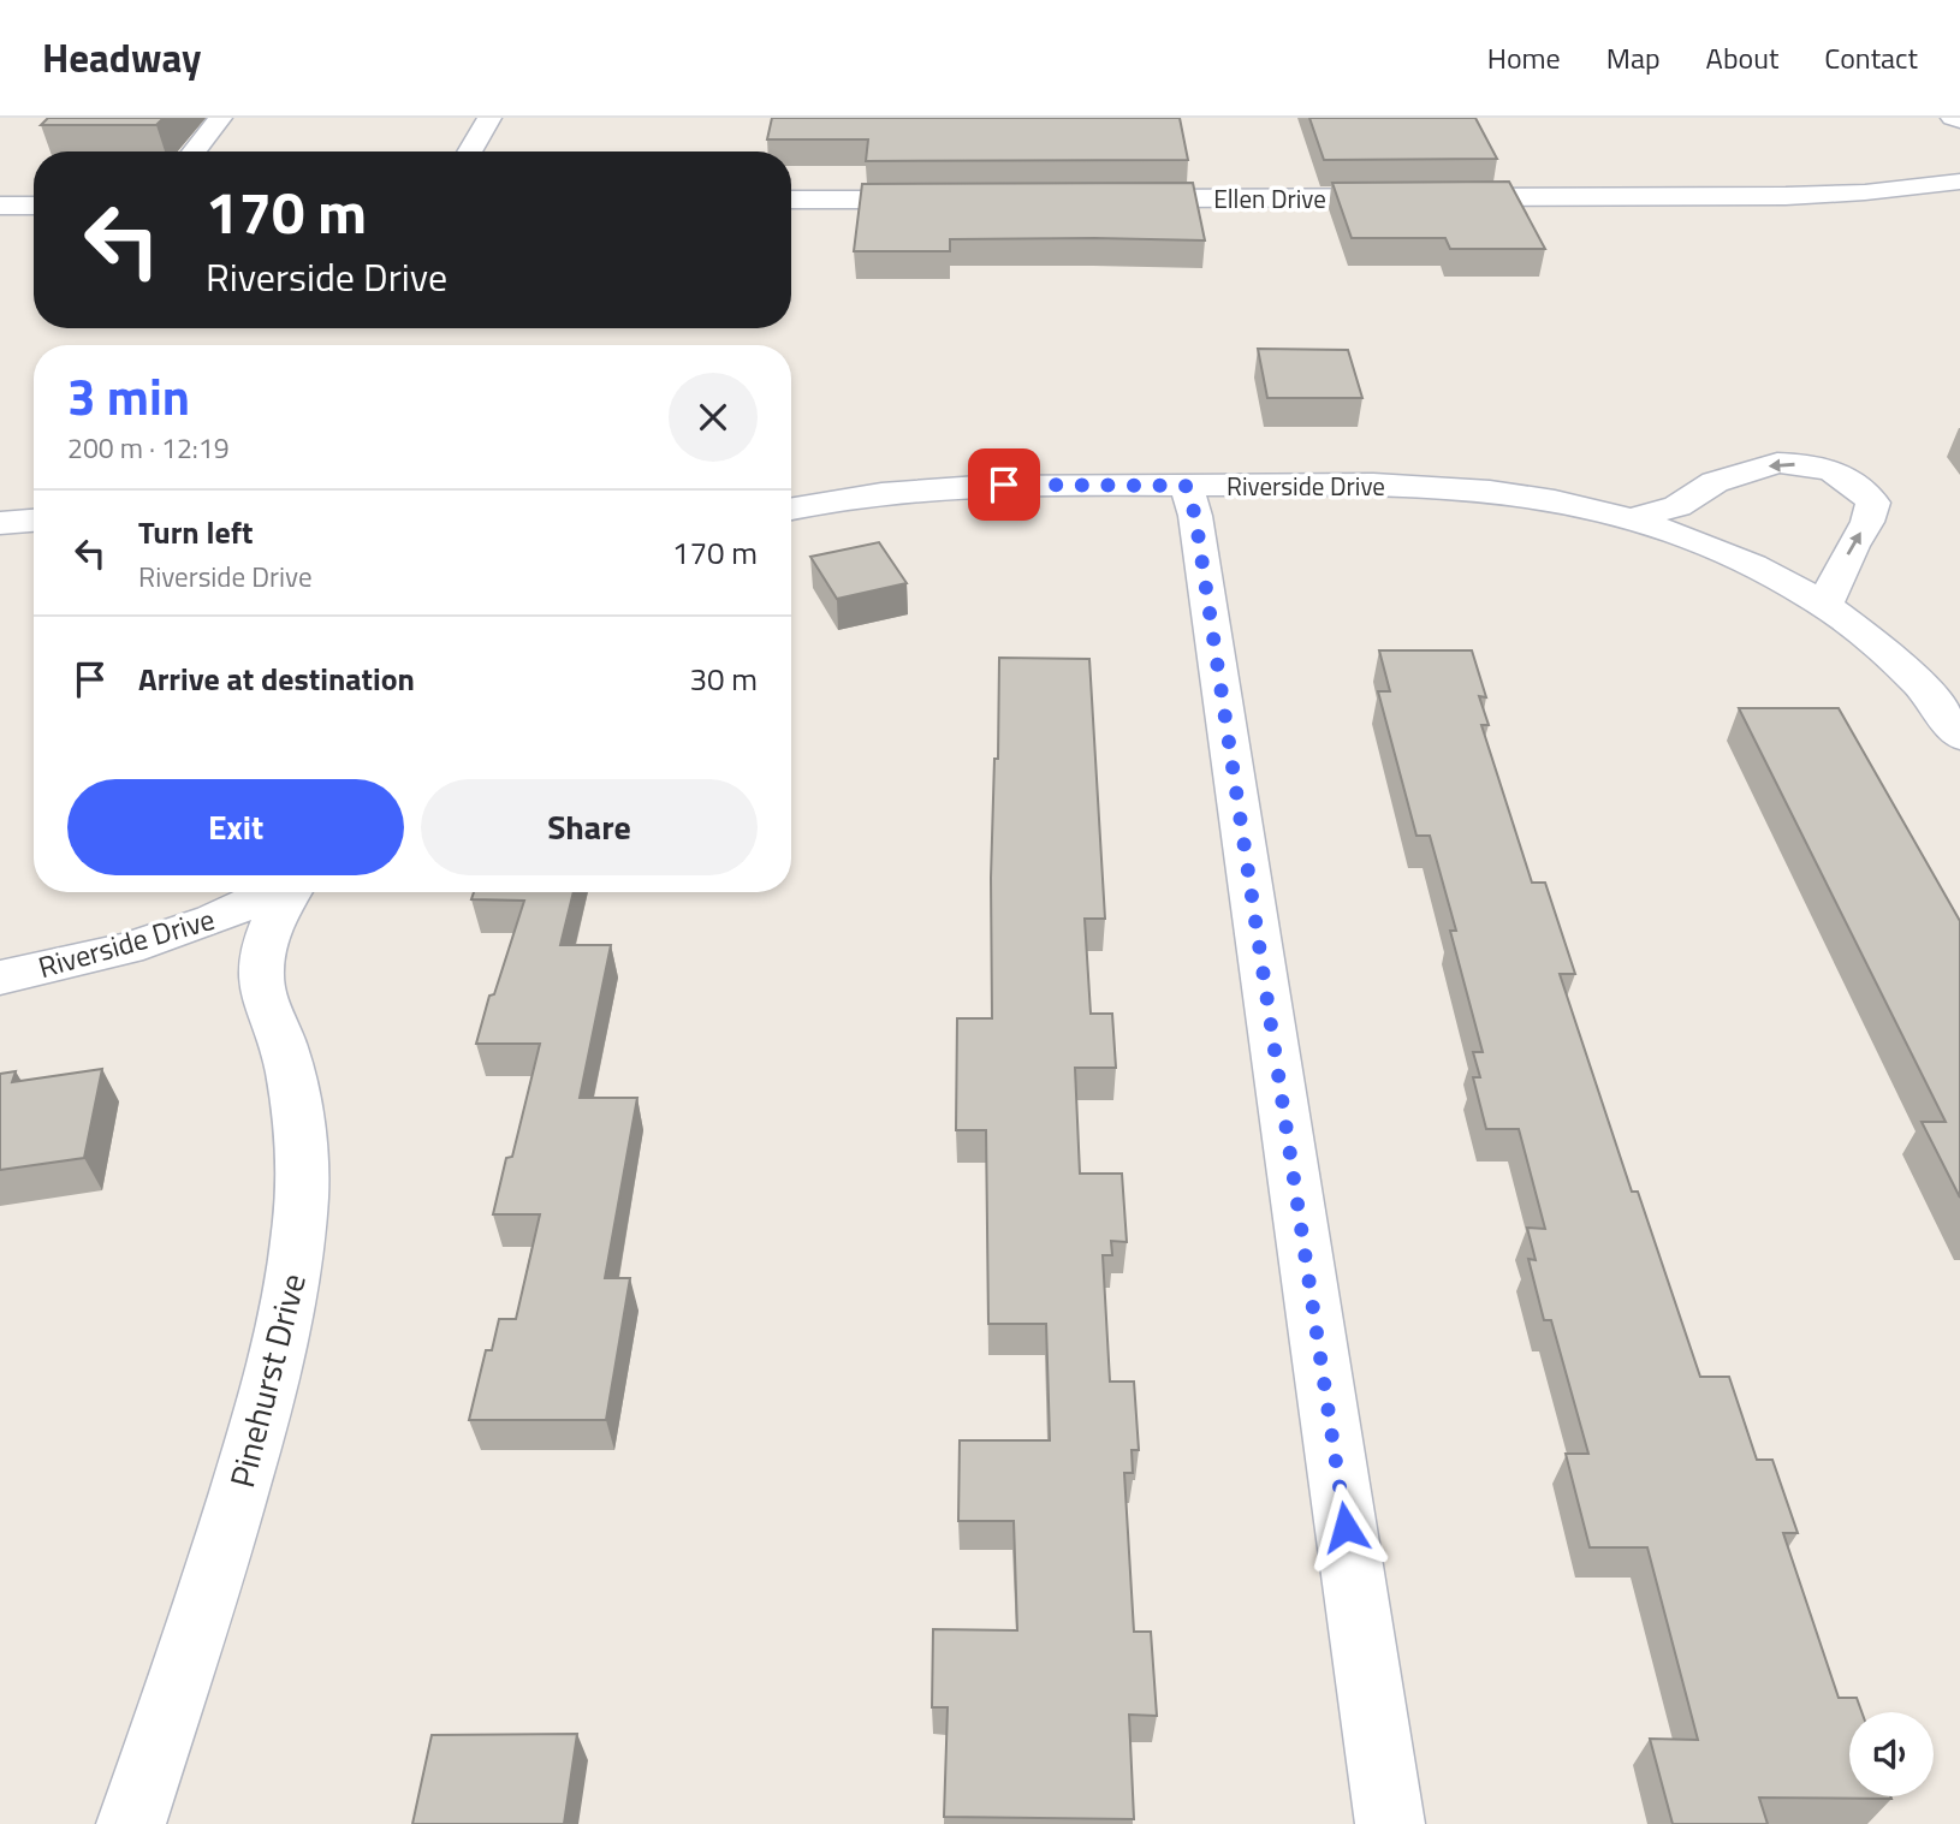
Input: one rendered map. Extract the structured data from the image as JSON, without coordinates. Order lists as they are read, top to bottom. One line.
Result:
{"streets":{"street":["Ellen Drive","Riverside Drive","Pinehurst Drive"]},"page":{"header":"Headway","nav":["Home","Map","About","Contact"],"turn":["170 m","Riverside Drive"],"heading":["3 min","200 m · 12:19"],"list":[{"name":"Turn left","note":"Riverside Drive","value":"170 m"},{"name":"Arrive at destination","value":"30 m"}],"buttons":["Exit","Share"]}}
